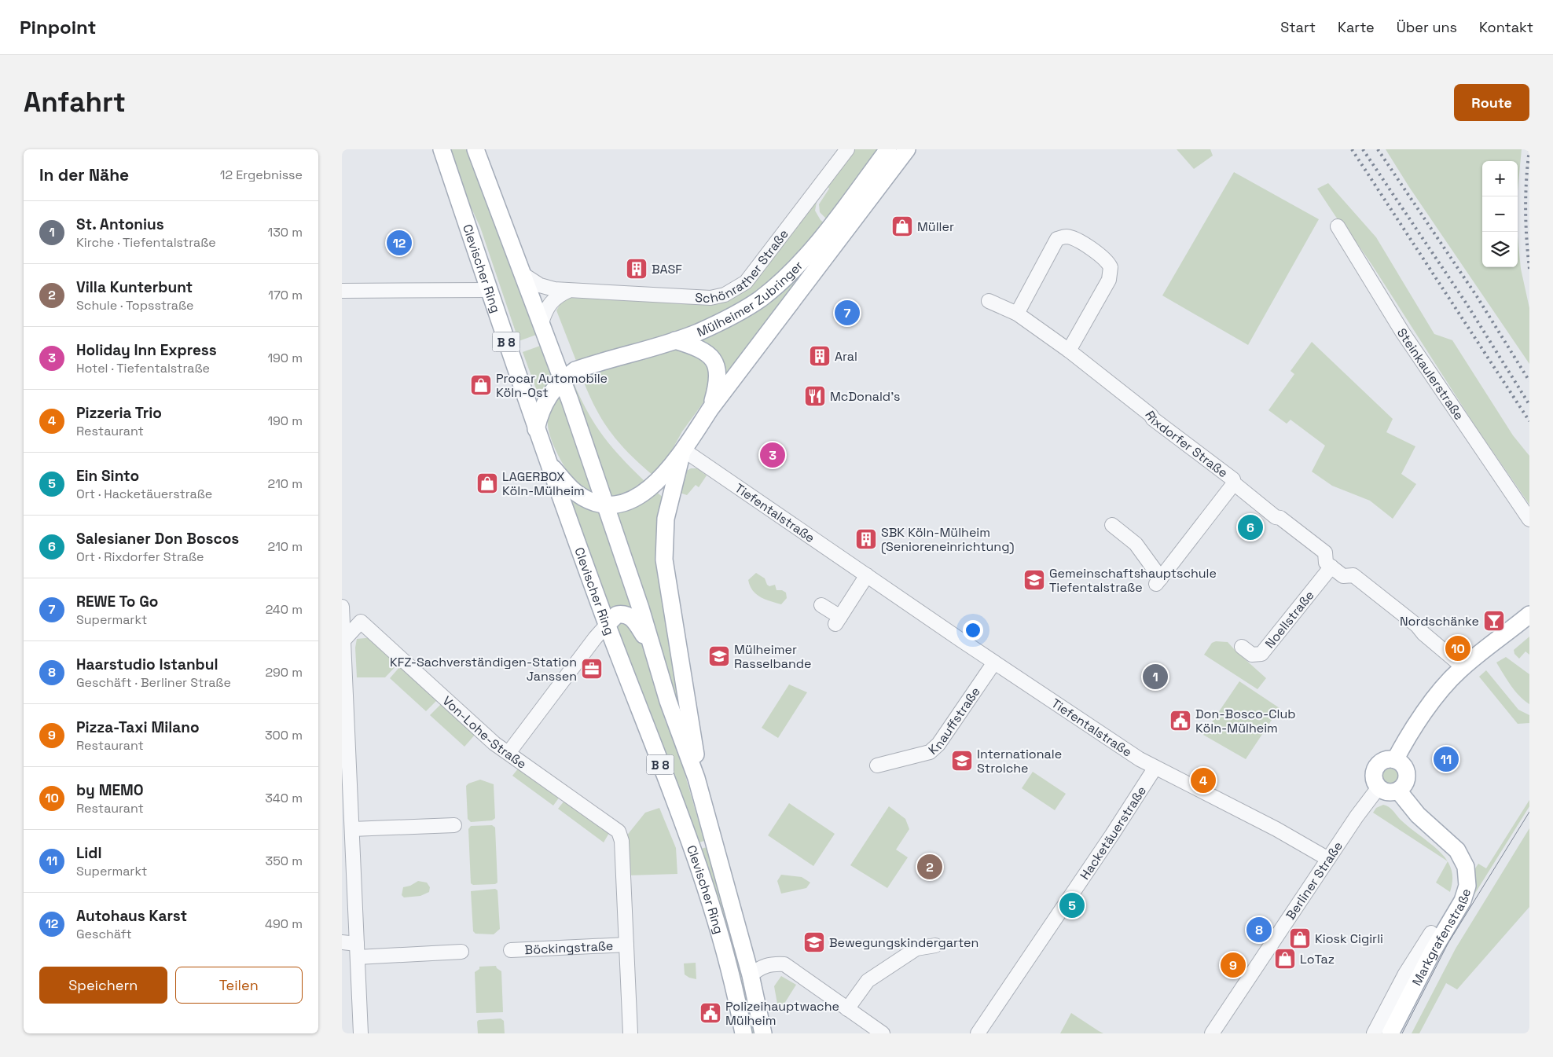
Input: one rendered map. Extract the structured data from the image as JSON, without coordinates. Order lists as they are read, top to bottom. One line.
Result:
{"streets":{"main road":["Clevischer Ring","Mülheimer Zubringer","B 8","Markgrafenstraße"],"street":["Schönrather Straße","Steinkaulerstraße","Rixdorfer Straße","Tiefentalstraße","Noellstraße","Knauffstraße","Von-Lohe-Straße","Hacketäuerstraße","Berliner Straße","Böckingstraße"]},"crossings":[["Schönrather Straße","Clevischer Ring"],["Clevischer Ring","Mülheimer Zubringer"],["Clevischer Ring","B 8"],["Clevischer Ring","Tiefentalstraße"],["Mülheimer Zubringer","Tiefentalstraße"],["Rixdorfer Straße","Noellstraße"],["Tiefentalstraße","Knauffstraße"],["Tiefentalstraße","Hacketäuerstraße"],["Tiefentalstraße","Berliner Straße"],["Von-Lohe-Straße","Böckingstraße"],["Berliner Straße","Markgrafenstraße"]],"places":{"shop":["Müller","Procar Automobile Köln-Ost","LAGERBOX Köln-Mülheim","Kiosk Cigirli","LoTaz"],"building":["BASF","Aral","SBK Köln-Mülheim (Senioreneinrichtung)"],"restaurant":["McDonald's"],"school or university":["Gemeinschaftshauptschule Tiefentalstraße","Mülheimer Rasselbande","Internationale Strolche","Bewegungskindergarten"],"bar":["Nordschänke"],"office":["KFZ-Sachverständigen-Station Janssen"],"public building":["Don-Bosco-Club Köln-Mülheim","Polizeihauptwache Mülheim"]},"page":{"header":"Pinpoint","nav":["Start","Karte","Über uns","Kontakt"],"buttons":["Route",["Speichern","Teilen"]],"title":"Anfahrt","heading":["In der Nähe","12 Ergebnisse"],"map_buttons":["+","−"],"list":[{"mark":"1","name":"St. Antonius","note":"Kirche · Tiefentalstraße","value":"130 m"},{"mark":"2","name":"Villa Kunterbunt","note":"Schule · Topsstraße","value":"170 m"},{"mark":"3","name":"Holiday Inn Express","note":"Hotel · Tiefentalstraße","value":"190 m"},{"mark":"4","name":"Pizzeria Trio","note":"Restaurant","value":"190 m"},{"mark":"5","name":"Ein Sinto","note":"Ort · Hacketäuerstraße","value":"210 m"},{"mark":"6","name":"Salesianer Don Boscos","note":"Ort · Rixdorfer Straße","value":"210 m"},{"mark":"7","name":"REWE To Go","note":"Supermarkt","value":"240 m"},{"mark":"8","name":"Haarstudio Istanbul","note":"Geschäft · Berliner Straße","value":"290 m"},{"mark":"9","name":"Pizza-Taxi Milano","note":"Restaurant","value":"300 m"},{"mark":"10","name":"by MEMO","note":"Restaurant","value":"340 m"},{"mark":"11","name":"Lidl","note":"Supermarkt","value":"350 m"},{"mark":"12","name":"Autohaus Karst","note":"Geschäft","value":"490 m"}],"pins":["12","7","3","6","10","1","11","4","2","5","8","9"]}}
